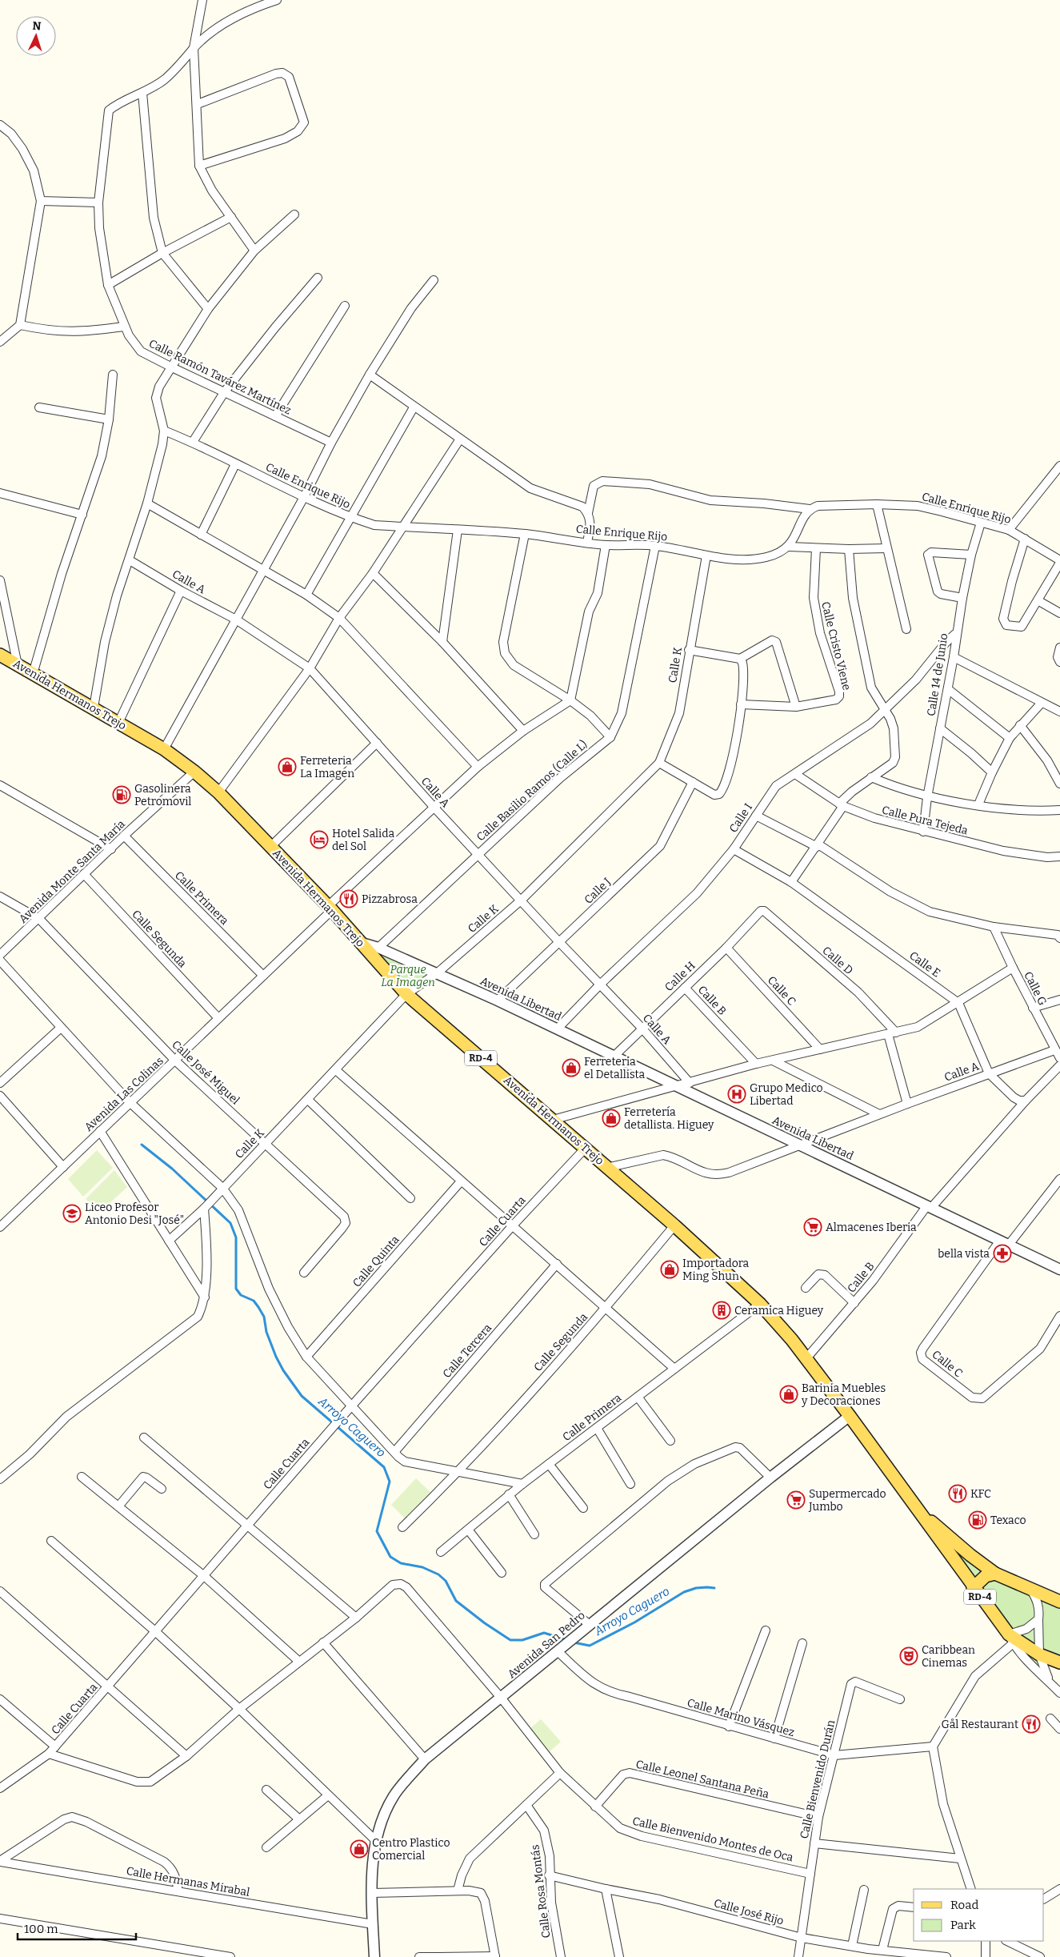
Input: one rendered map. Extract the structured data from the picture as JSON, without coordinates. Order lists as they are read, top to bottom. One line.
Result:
{"streets":{"main road":["Avenida Hermanos Trejo","RD-4"],"street":["Calle Ramón Tavárez Martínez","Calle Enrique Rijo","Calle A","Calle Cristo Viene","Calle K","Calle 14 de Junio","Calle Basilio Ramos (Calle L)","Calle I","Calle Pura Tejeda","Avenida Monte Santa María","Calle J","Calle Primera","Calle Segunda","Calle D","Calle E","Calle H","Calle G","Calle C","Avenida Libertad","Calle B","Calle José Miguel","Avenida Las Colinas","Calle Cuarta","Calle Quinta","Calle Tercera","Avenida San Pedro","Calle Marino Vásquez","Calle Leonel Santana Peña","Calle Bienvenido Durán","Calle Bienvenido Montes de Oca","Calle Hermanas Mirabal","Calle Rosa Montás","Calle José Rijo"]},"crossings":[["Calle Enrique Rijo","Calle K"],["Calle Enrique Rijo","Calle 14 de Junio"],["Calle Enrique Rijo","Calle Basilio Ramos (Calle L)"],["Calle A","Calle K"],["Calle A","Avenida Hermanos Trejo"],["Calle A","Calle Basilio Ramos (Calle L)"],["Calle A","Calle I"],["Calle A","Calle J"],["Calle A","Calle H"],["Calle A","Calle G"],["Calle A","Avenida Libertad"],["Calle A","Avenida Las Colinas"],["Calle K","Avenida Hermanos Trejo"],["Calle K","Avenida Libertad"],["Calle K","Calle José Miguel"],["Calle 14 de Junio","Calle I"],["Calle 14 de Junio","Calle Pura Tejeda"],["Avenida Hermanos Trejo","Avenida Monte Santa María"],["Avenida Hermanos Trejo","Calle Primera"],["Avenida Hermanos Trejo","Calle Segunda"],["Avenida Hermanos Trejo","Avenida Libertad"],["Avenida Hermanos Trejo","Calle B"],["Avenida Hermanos Trejo","Avenida Las Colinas"],["Avenida Hermanos Trejo","Calle Cuarta"],["Avenida Hermanos Trejo","Avenida San Pedro"],["Calle Basilio Ramos (Calle L)","Avenida Libertad"],["Calle I","Calle Pura Tejeda"],["Calle I","Calle E"],["Calle I","Avenida Libertad"],["Avenida Monte Santa María","Calle Primera"],["Avenida Monte Santa María","Calle Segunda"],["Avenida Monte Santa María","Calle José Miguel"],["Calle J","Avenida Libertad"],["Calle Primera","Avenida Las Colinas"],["Calle Segunda","Avenida Las Colinas"],["Calle D","Calle H"],["Calle H","Calle C"],["Calle H","Avenida Libertad"],["Calle H","Calle B"],["Calle C","Avenida Libertad"],["Avenida Libertad","Calle B"],["Calle José Miguel","Avenida Las Colinas"],["Avenida San Pedro","Calle Marino Vásquez"],["Avenida San Pedro","Calle Bienvenido Montes de Oca"],["Avenida San Pedro","Calle Hermanas Mirabal"],["Calle Marino Vásquez","Calle Bienvenido Durán"],["Calle Leonel Santana Peña","Calle Bienvenido Durán"],["Calle Leonel Santana Peña","Calle Bienvenido Montes de Oca"],["Calle Bienvenido Durán","Calle Bienvenido Montes de Oca"],["Calle Bienvenido Durán","Calle José Rijo"],["Calle Rosa Montás","Calle José Rijo"]],"water":["Arroyo Caguero"],"parks":["Parque La Imagen"],"places":{"shop":["Ferreteria La Imagen","Ferreteria el Detallista","Ferretería detallista. Higuey","Importadora Ming Shun","Barinia Muebles y Decoraciones","Centro Plastico Comercial"],"fuel station":["Gasolinera Petromovil","Texaco"],"hotel":["Hotel Salida del Sol"],"restaurant":["Pizzabrosa","KFC","Gål Restaurant"],"hospital":["Grupo Medico Libertad"],"school or university":["Liceo Profesor Antonio Desi \"José\""],"supermarket":["Almacenes Iberia","Supermercado Jumbo"],"pharmacy":["bella vista"],"building":["Ceramica Higuey"],"theatre":["Caribbean Cinemas"]},"legend":["Road","Park"],"scale_bar":"100 m","north":"top"}
